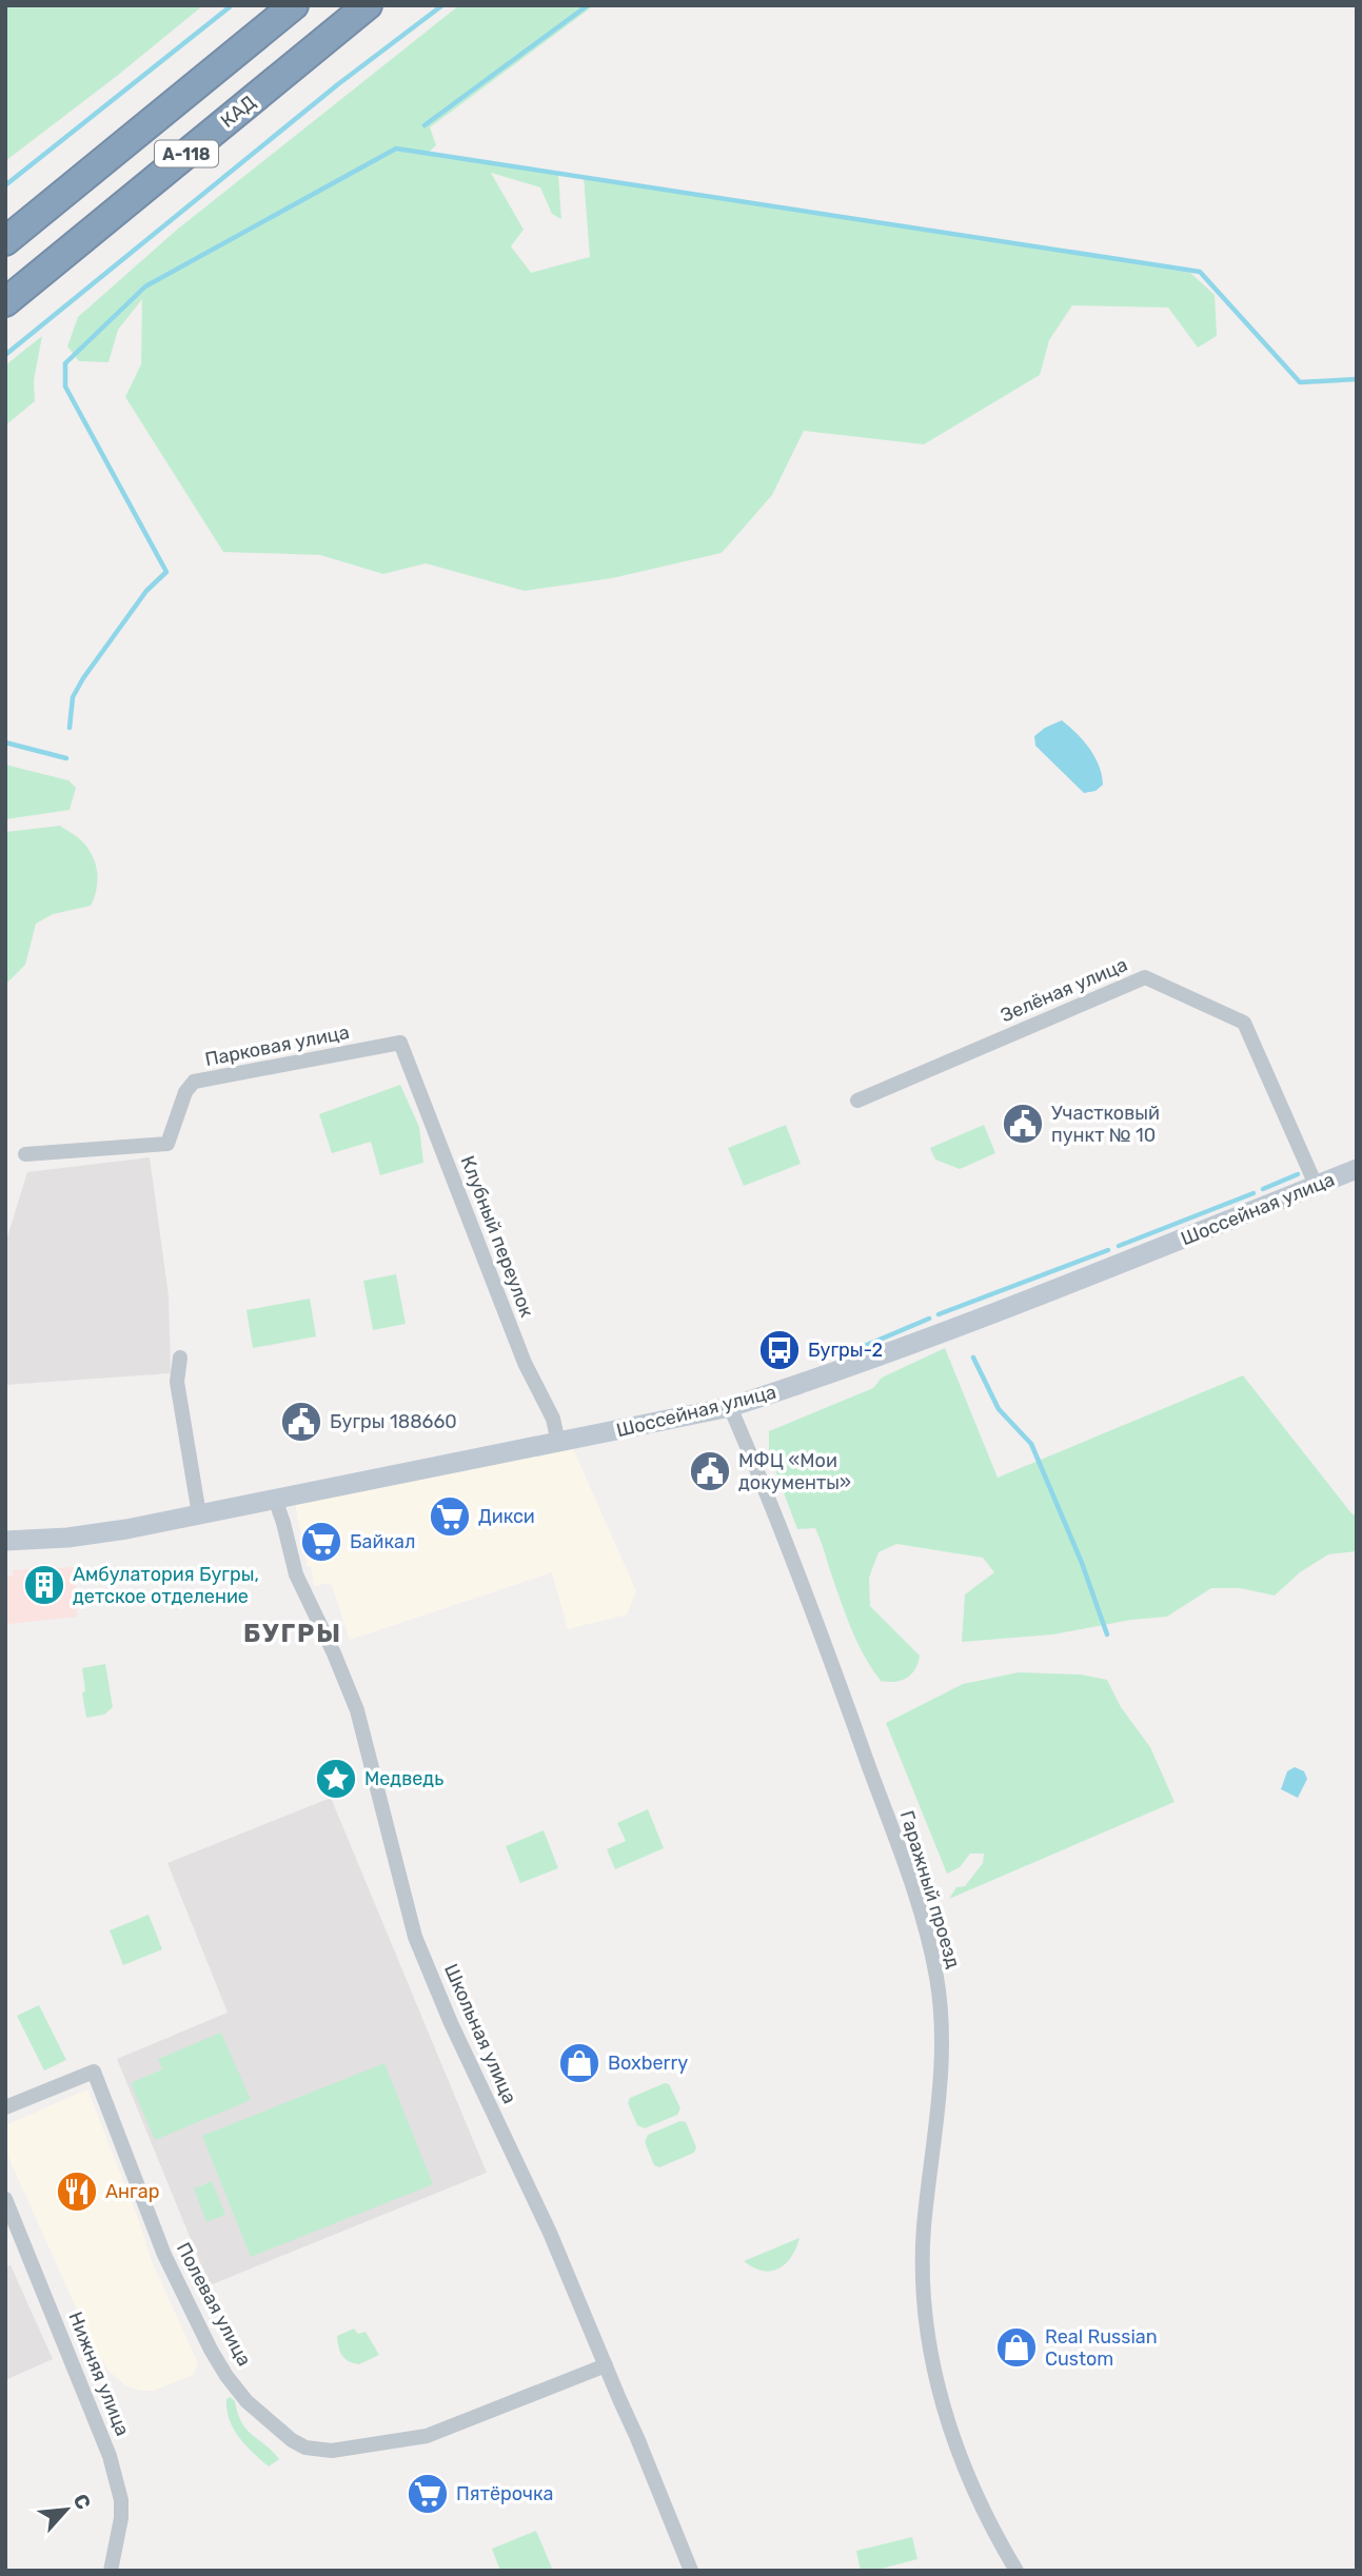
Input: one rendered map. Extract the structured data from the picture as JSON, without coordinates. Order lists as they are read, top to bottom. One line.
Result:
{"streets":{"highway":["КАД","А-118"],"main road":["Шоссейная улица"],"street":["Зелёная улица","Парковая улица","Клубный переулок","Гаражный проезд","Школьная улица","Полевая улица","Нижняя улица"]},"crossings":[["Зелёная улица","Шоссейная улица"],["Парковая улица","Клубный переулок"],["Шоссейная улица","Клубный переулок"],["Шоссейная улица","Гаражный проезд"],["Шоссейная улица","Школьная улица"],["Школьная улица","Полевая улица"]],"districts":["БУГРЫ"],"places":{"public building":["Участковый пункт № 10","Бугры 188660","МФЦ «Мои документы»"],"bus stop":["Бугры-2"],"supermarket":["Дикси","Байкал","Пятёрочка"],"building":["Амбулатория Бугры, детское отделение"],"place":["Медведь"],"shop":["Boxberry","Real Russian Custom"],"restaurant":["Ангар"]},"north":"top right"}
